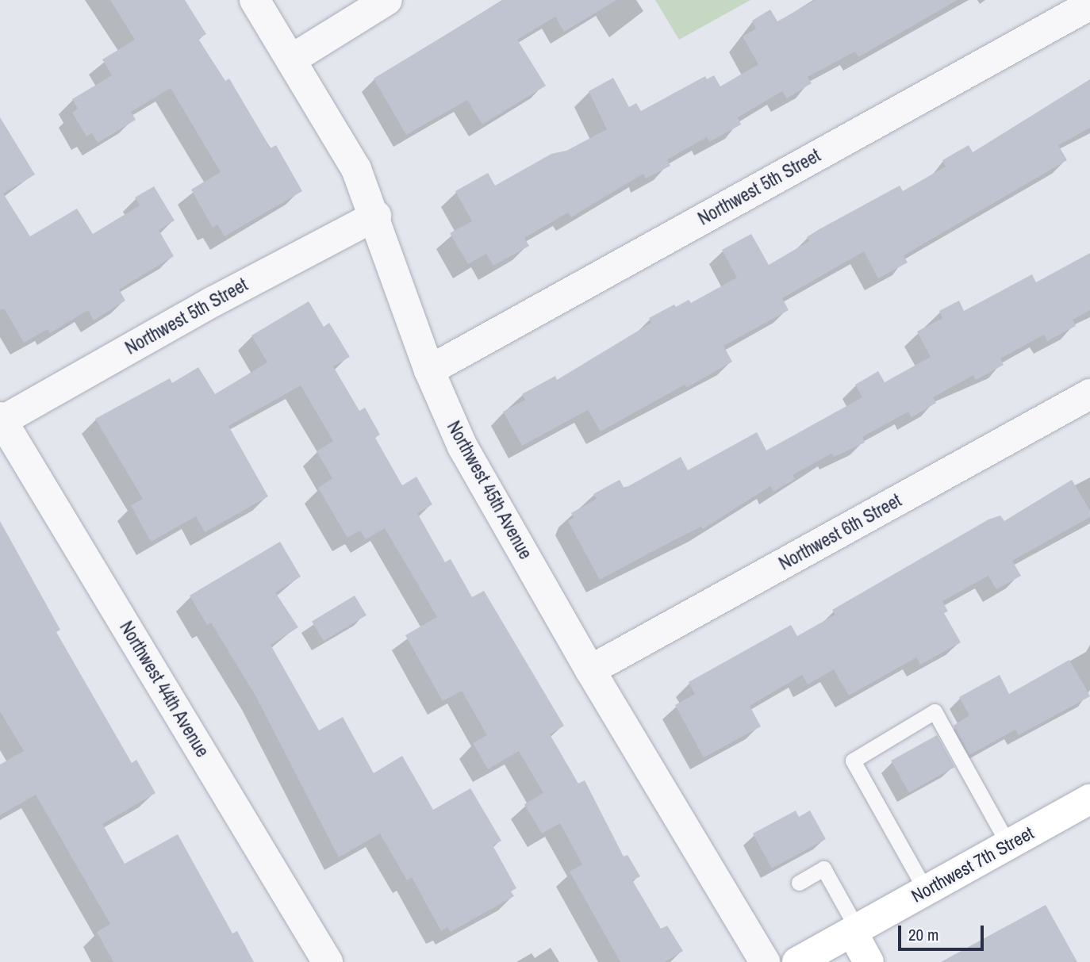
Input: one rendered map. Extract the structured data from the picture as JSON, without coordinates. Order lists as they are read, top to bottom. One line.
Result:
{"streets":{"main road":["Northwest 7th Street"],"street":["Northwest 5th Street","Northwest 45th Avenue","Northwest 6th Street","Northwest 44th Avenue"]},"crossings":[["Northwest 5th Street","Northwest 45th Avenue"],["Northwest 5th Street","Northwest 44th Avenue"],["Northwest 45th Avenue","Northwest 6th Street"]],"scale_bar":"20 m"}
